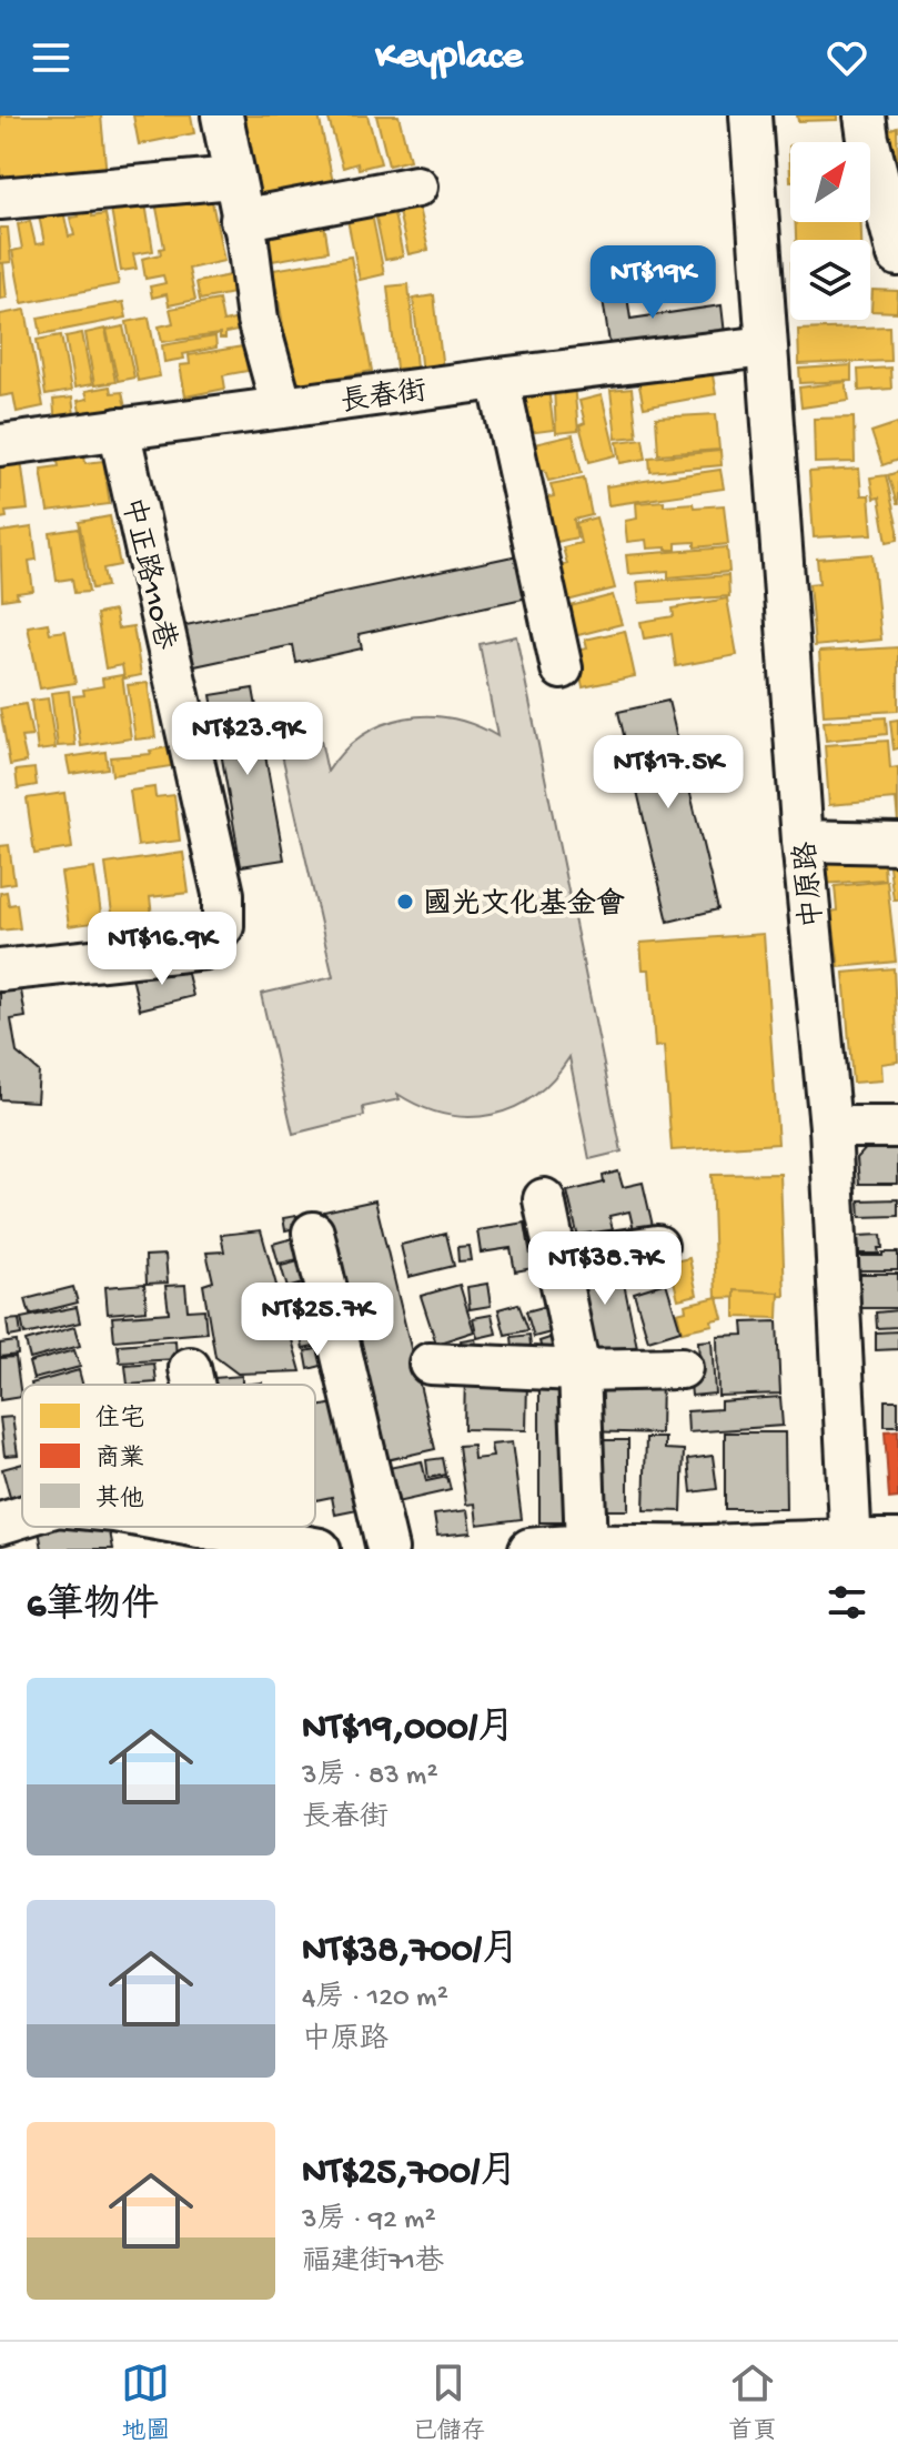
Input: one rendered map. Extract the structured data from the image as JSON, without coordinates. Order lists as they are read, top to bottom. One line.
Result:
{"streets":{"street":["長春街","中正路110巷","中原路"]},"crossings":[["長春街","中正路110巷"],["長春街","中原路"]],"places":["國光文化基金會"],"legend":["住宅","商業","其他"],"north":"top right","page":{"header":"Keyplace","price":["NT$19K","NT$23.9K","NT$17.5K","NT$16.9K","NT$38.7K","NT$25.7K"],"heading":"6筆物件","list":[{"name":"NT$19,000/月","note":"3房 · 83 m² · 長春街"},{"name":"NT$38,700/月","note":"4房 · 120 m² · 中原路"},{"name":"NT$25,700/月","note":"3房 · 92 m² · 福建街71巷"}],"tabs":["地圖","已儲存","首頁"]}}
